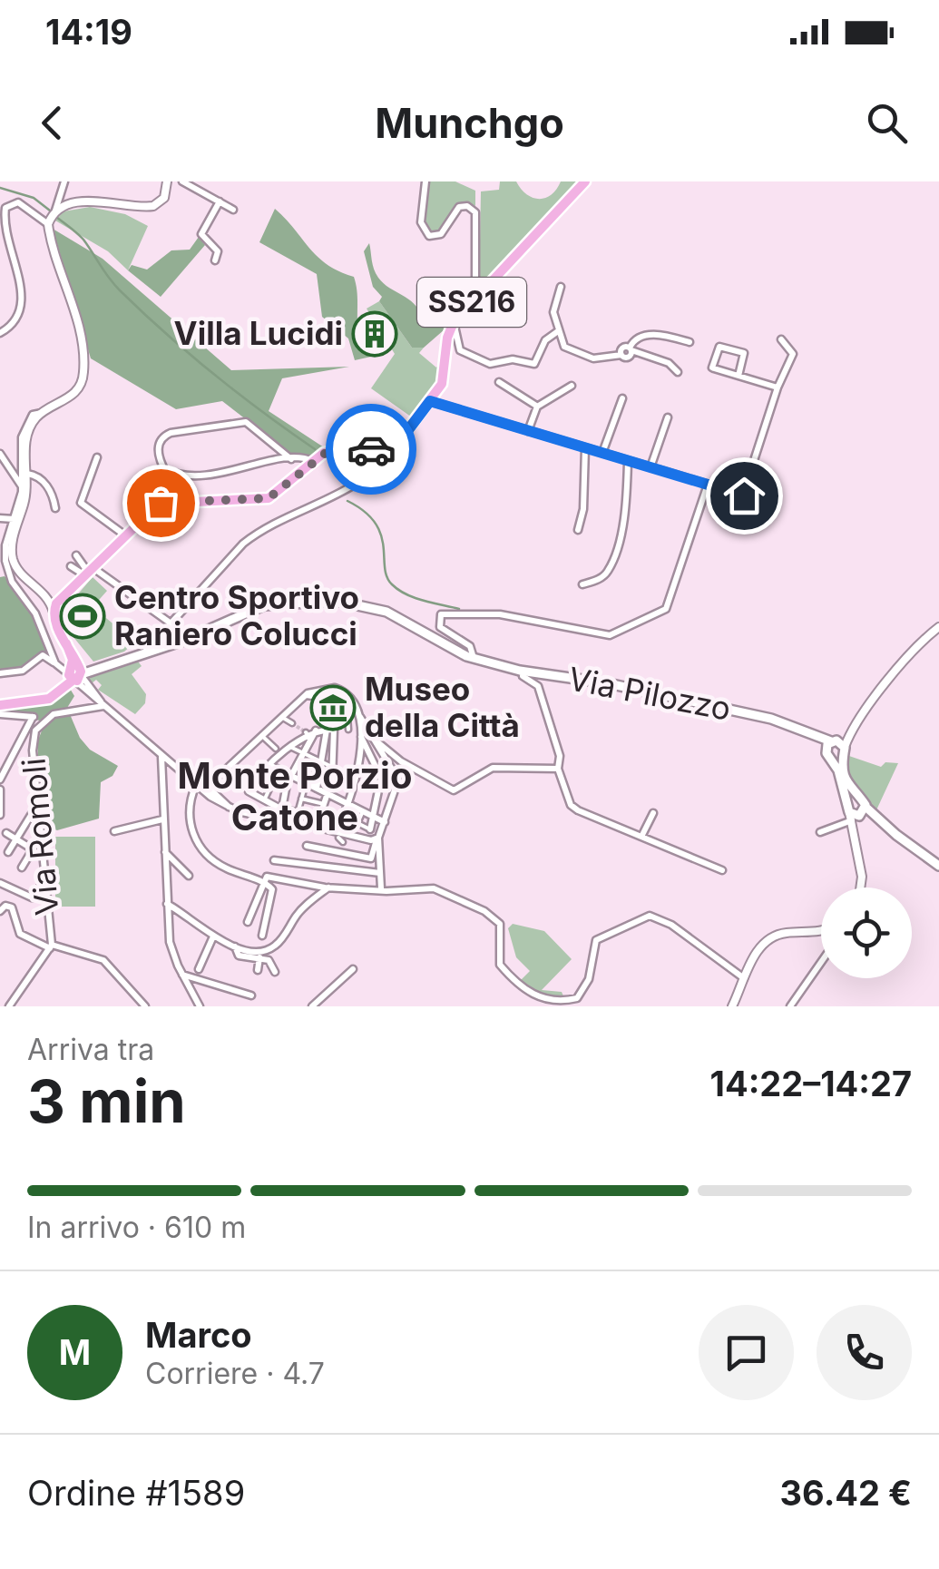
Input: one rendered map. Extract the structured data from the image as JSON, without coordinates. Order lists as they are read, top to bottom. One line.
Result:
{"streets":{"main road":["SS216","Via Pilozzo"],"street":["Via Romoli"]},"districts":["Monte Porzio Catone"],"places":{"building":["Villa Lucidi"],"sports":["Centro Sportivo Raniero Colucci"],"museum":["Museo della Città"]},"page":{"status":"14:19","header":"Munchgo","heading":["3 min","Arriva tra","14:22–14:27"],"panel":["Marco","Corriere · 4.7","Ordine #1589","36.42 €"],"bar":"In arrivo · 610 m","round":"M"}}
